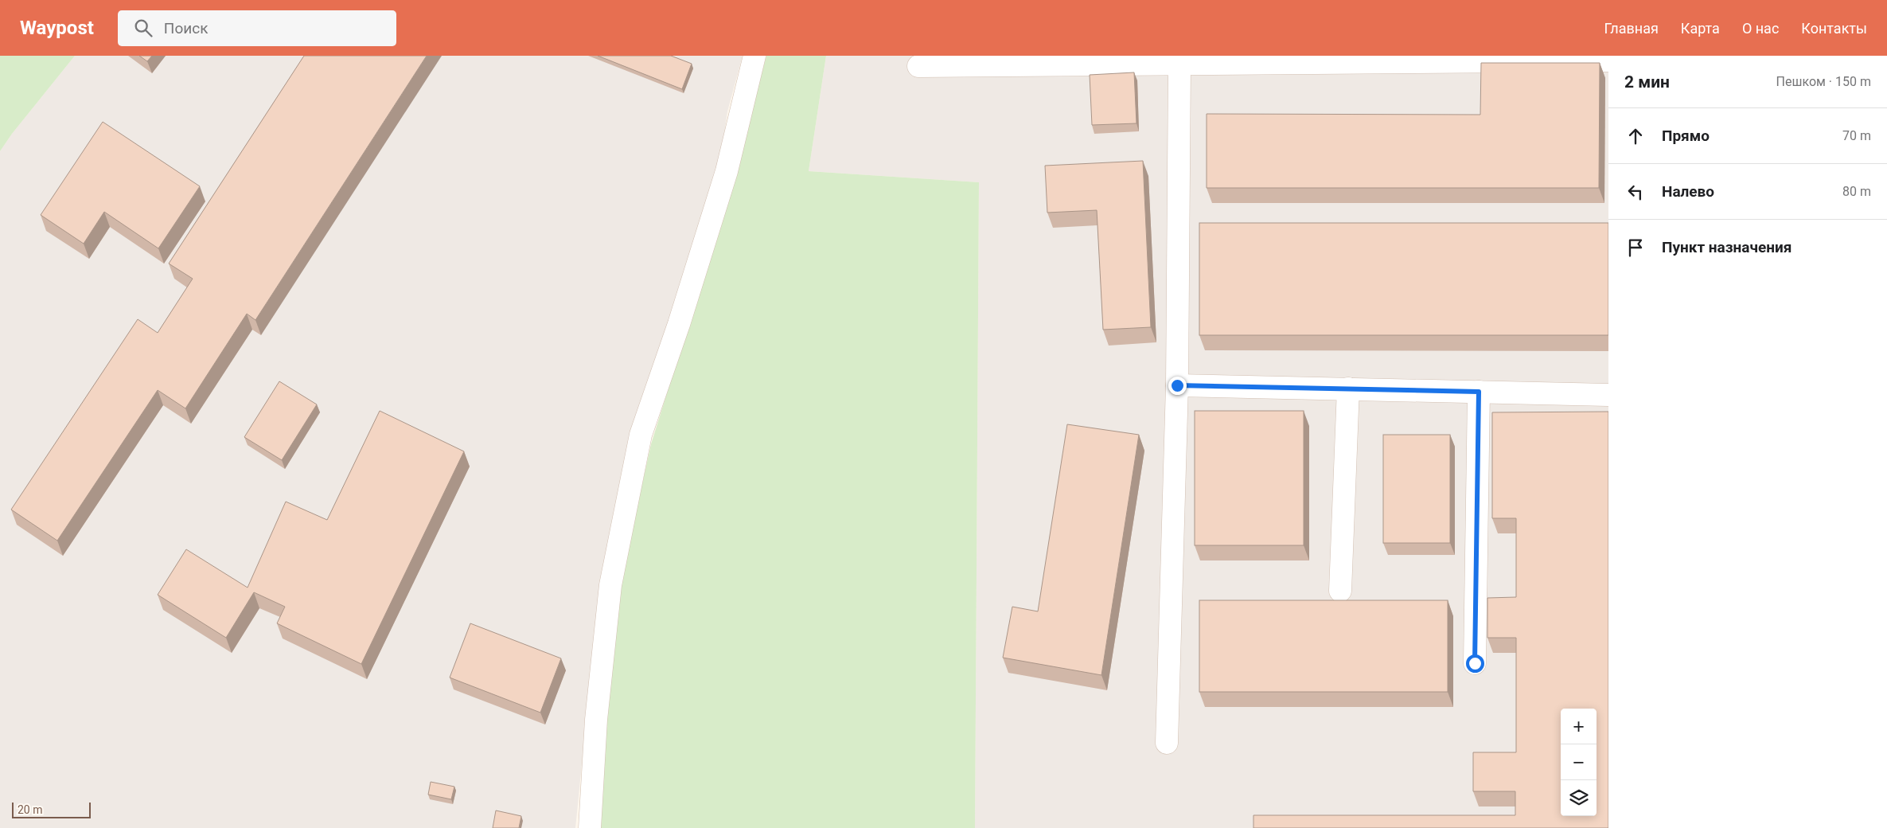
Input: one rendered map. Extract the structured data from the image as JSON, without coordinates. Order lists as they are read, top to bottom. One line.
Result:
{"scale_bar":"20 m","page":{"header":"Waypost","search":"Поиск","nav":["Главная","Карта","О нас","Контакты"],"heading":["2 мин","Пешком · 150 m"],"list":[["Прямо","70 m"],["Налево","80 m"],"Пункт назначения"],"map_buttons":["+","−"],"scale":"20 m"}}
